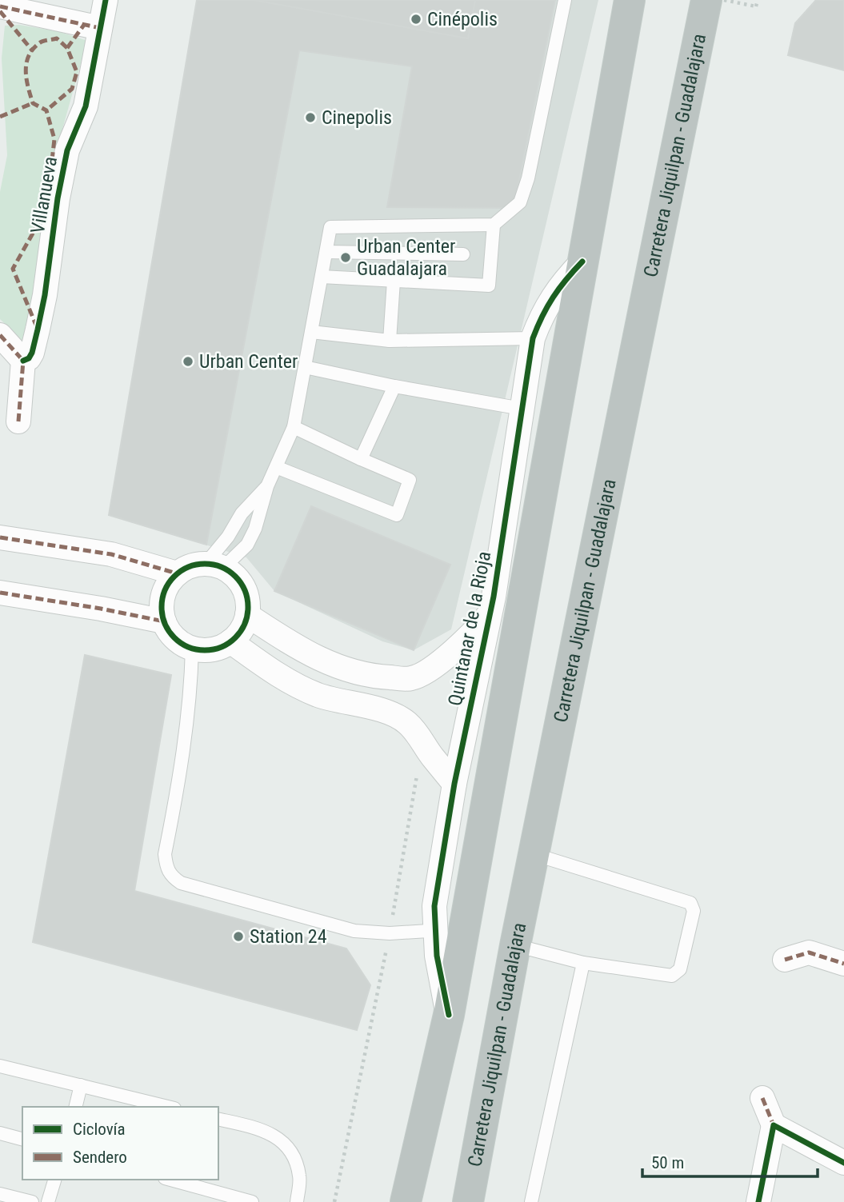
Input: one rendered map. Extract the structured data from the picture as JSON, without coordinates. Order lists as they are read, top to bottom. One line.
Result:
{"streets":{"highway":["Carretera Jiquilpan - Guadalajara"],"street":["Villanueva","Quintanar de la Rioja"]},"places":["Cinépolis","Cinepolis","Urban Center Guadalajara","Urban Center","Station 24"],"legend":["Ciclovía","Sendero"],"scale_bar":"50 m"}
